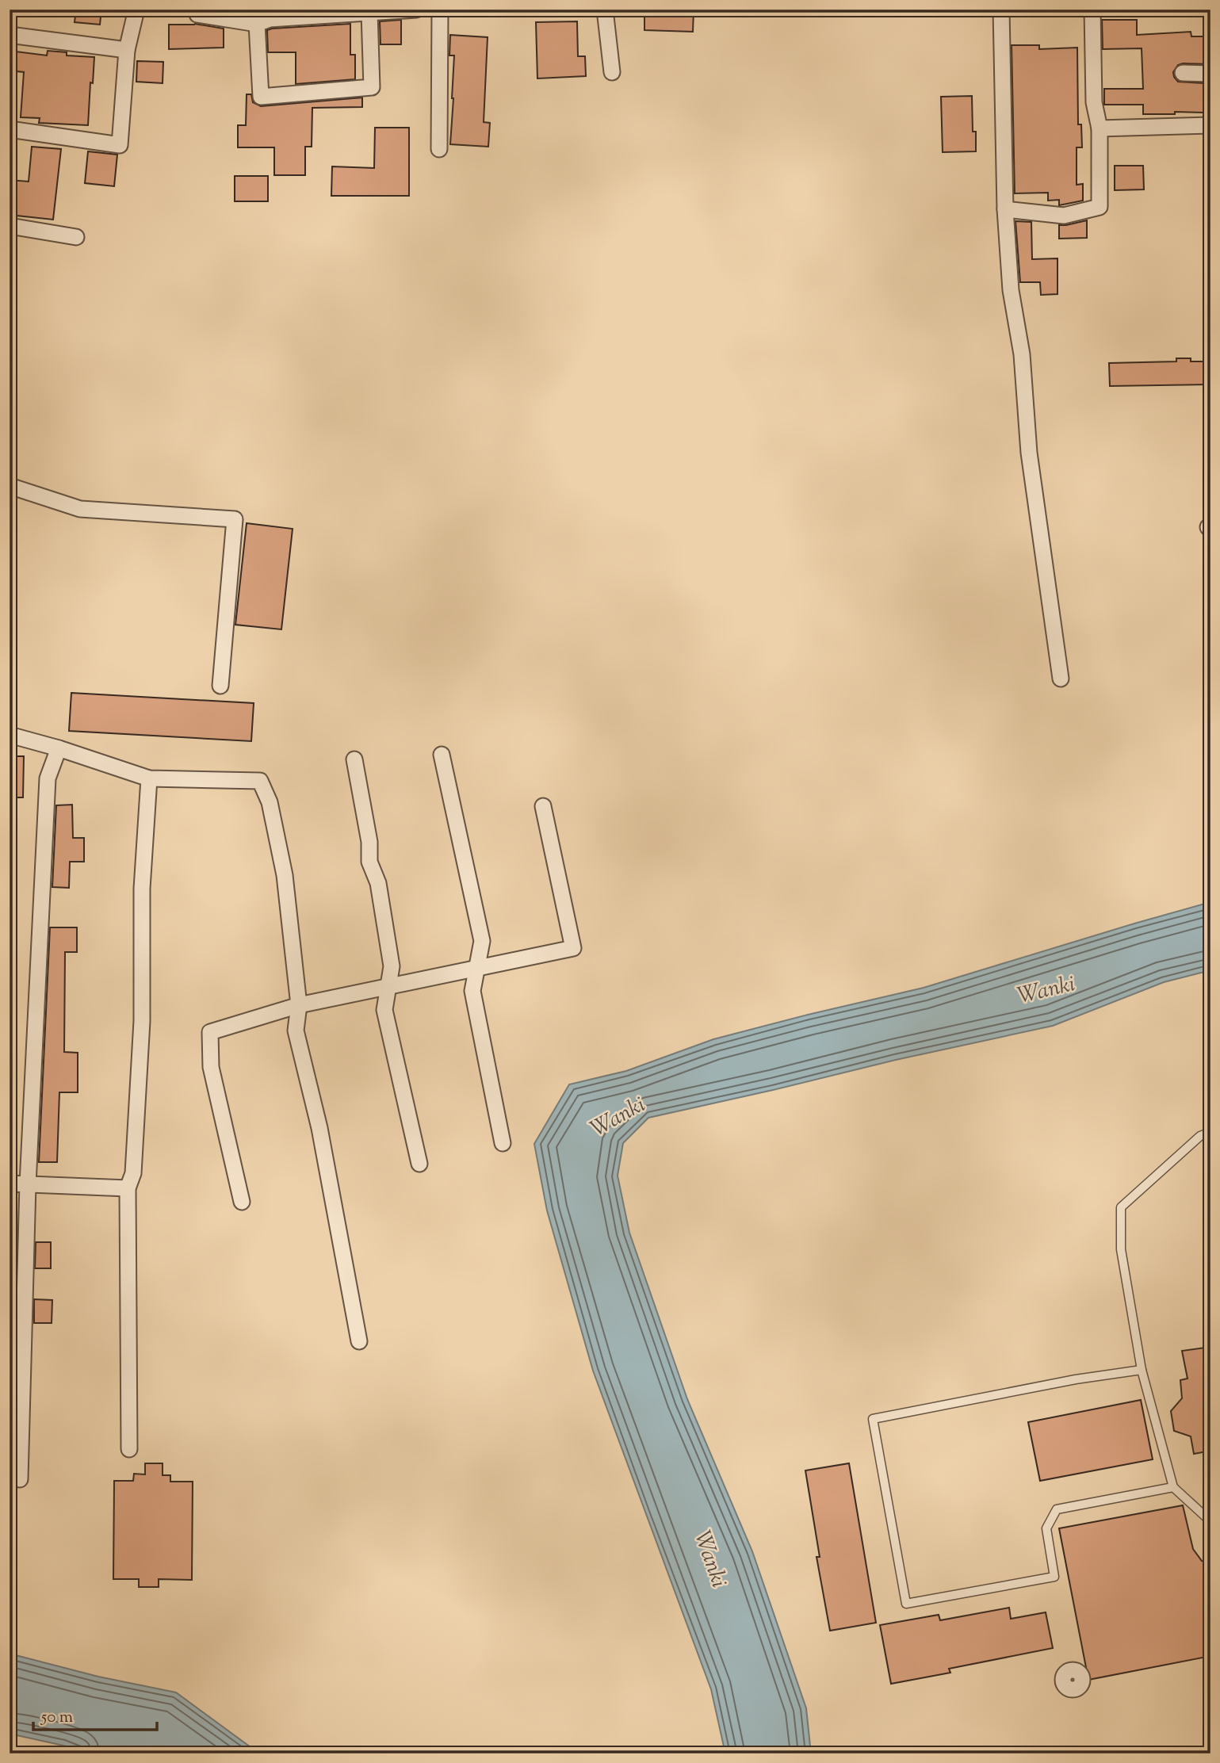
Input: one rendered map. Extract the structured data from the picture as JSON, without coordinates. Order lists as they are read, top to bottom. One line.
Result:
{"water":["Wanki"],"scale_bar":"50 m"}
